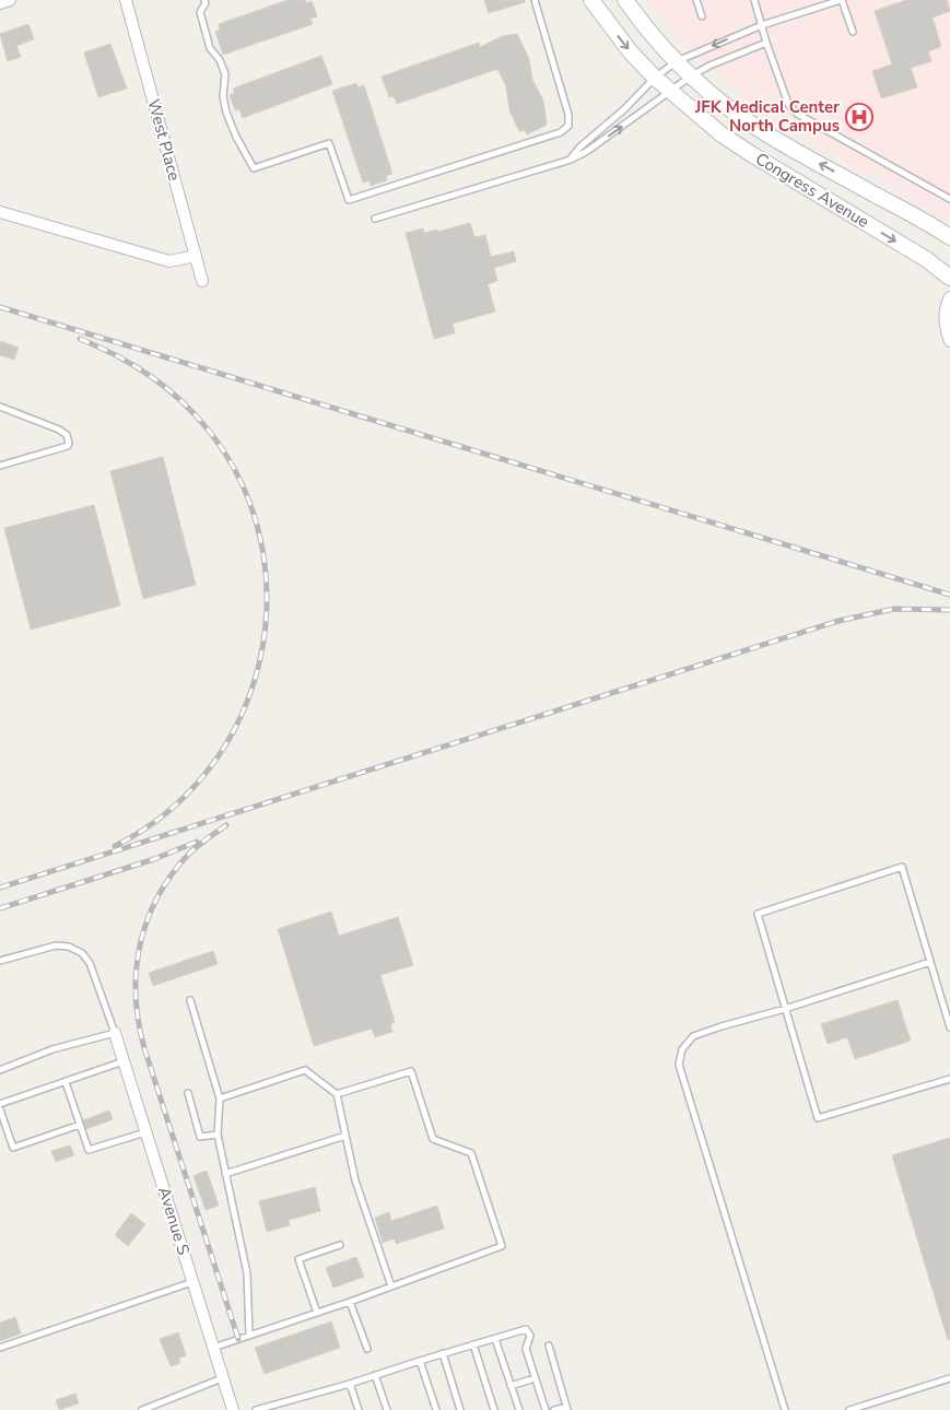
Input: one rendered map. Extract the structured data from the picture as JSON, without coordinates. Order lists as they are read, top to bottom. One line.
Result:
{"streets":{"street":["West Place","Congress Avenue","Avenue S"]},"places":{"hospital":["JFK Medical Center North Campus"]}}
